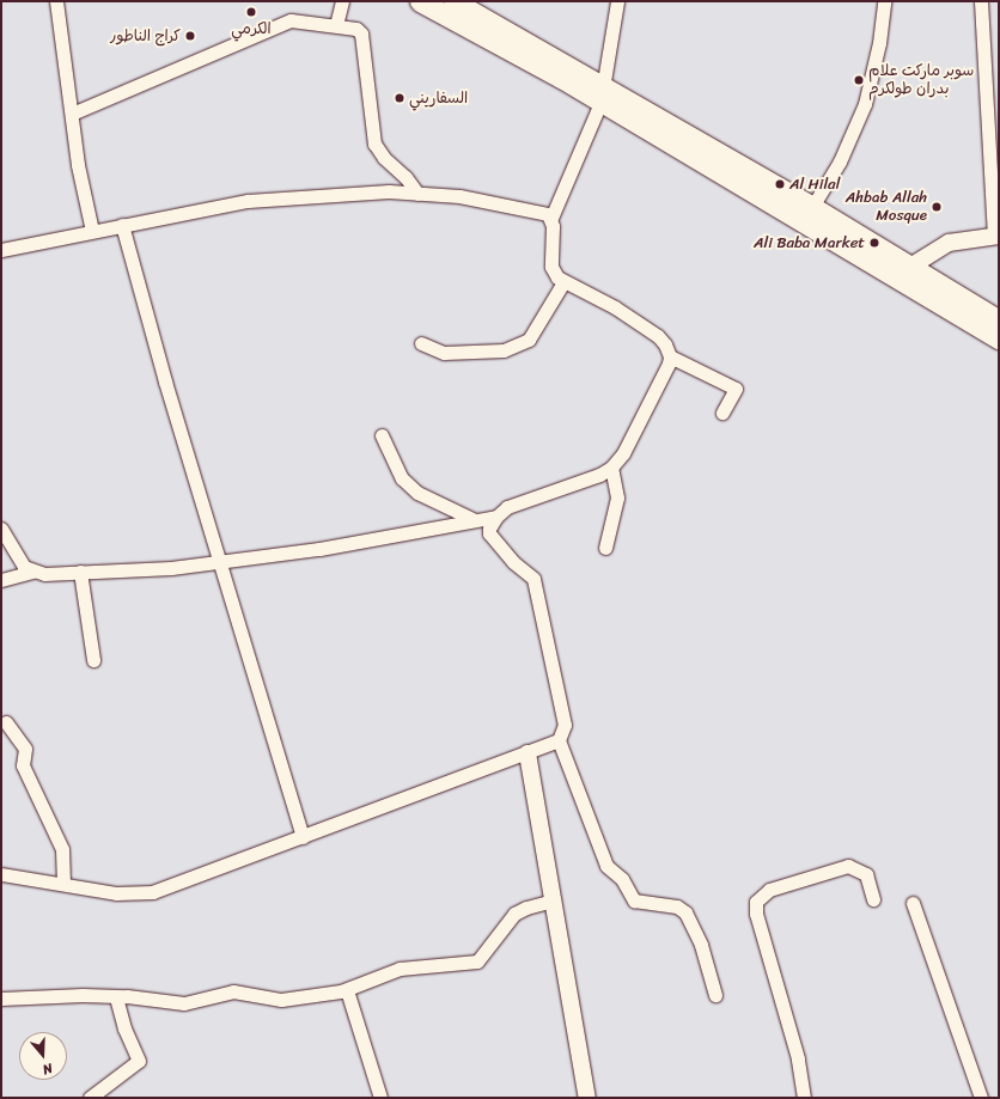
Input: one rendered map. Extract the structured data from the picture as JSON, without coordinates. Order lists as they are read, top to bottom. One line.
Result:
{"places":["الكرمي","كراج الناطور","سوبر ماركت علام بدران طولكرم","السفاريني","Al Hilal","Ahbab Allah Mosque","Ali Baba Market"],"north":"bottom"}
